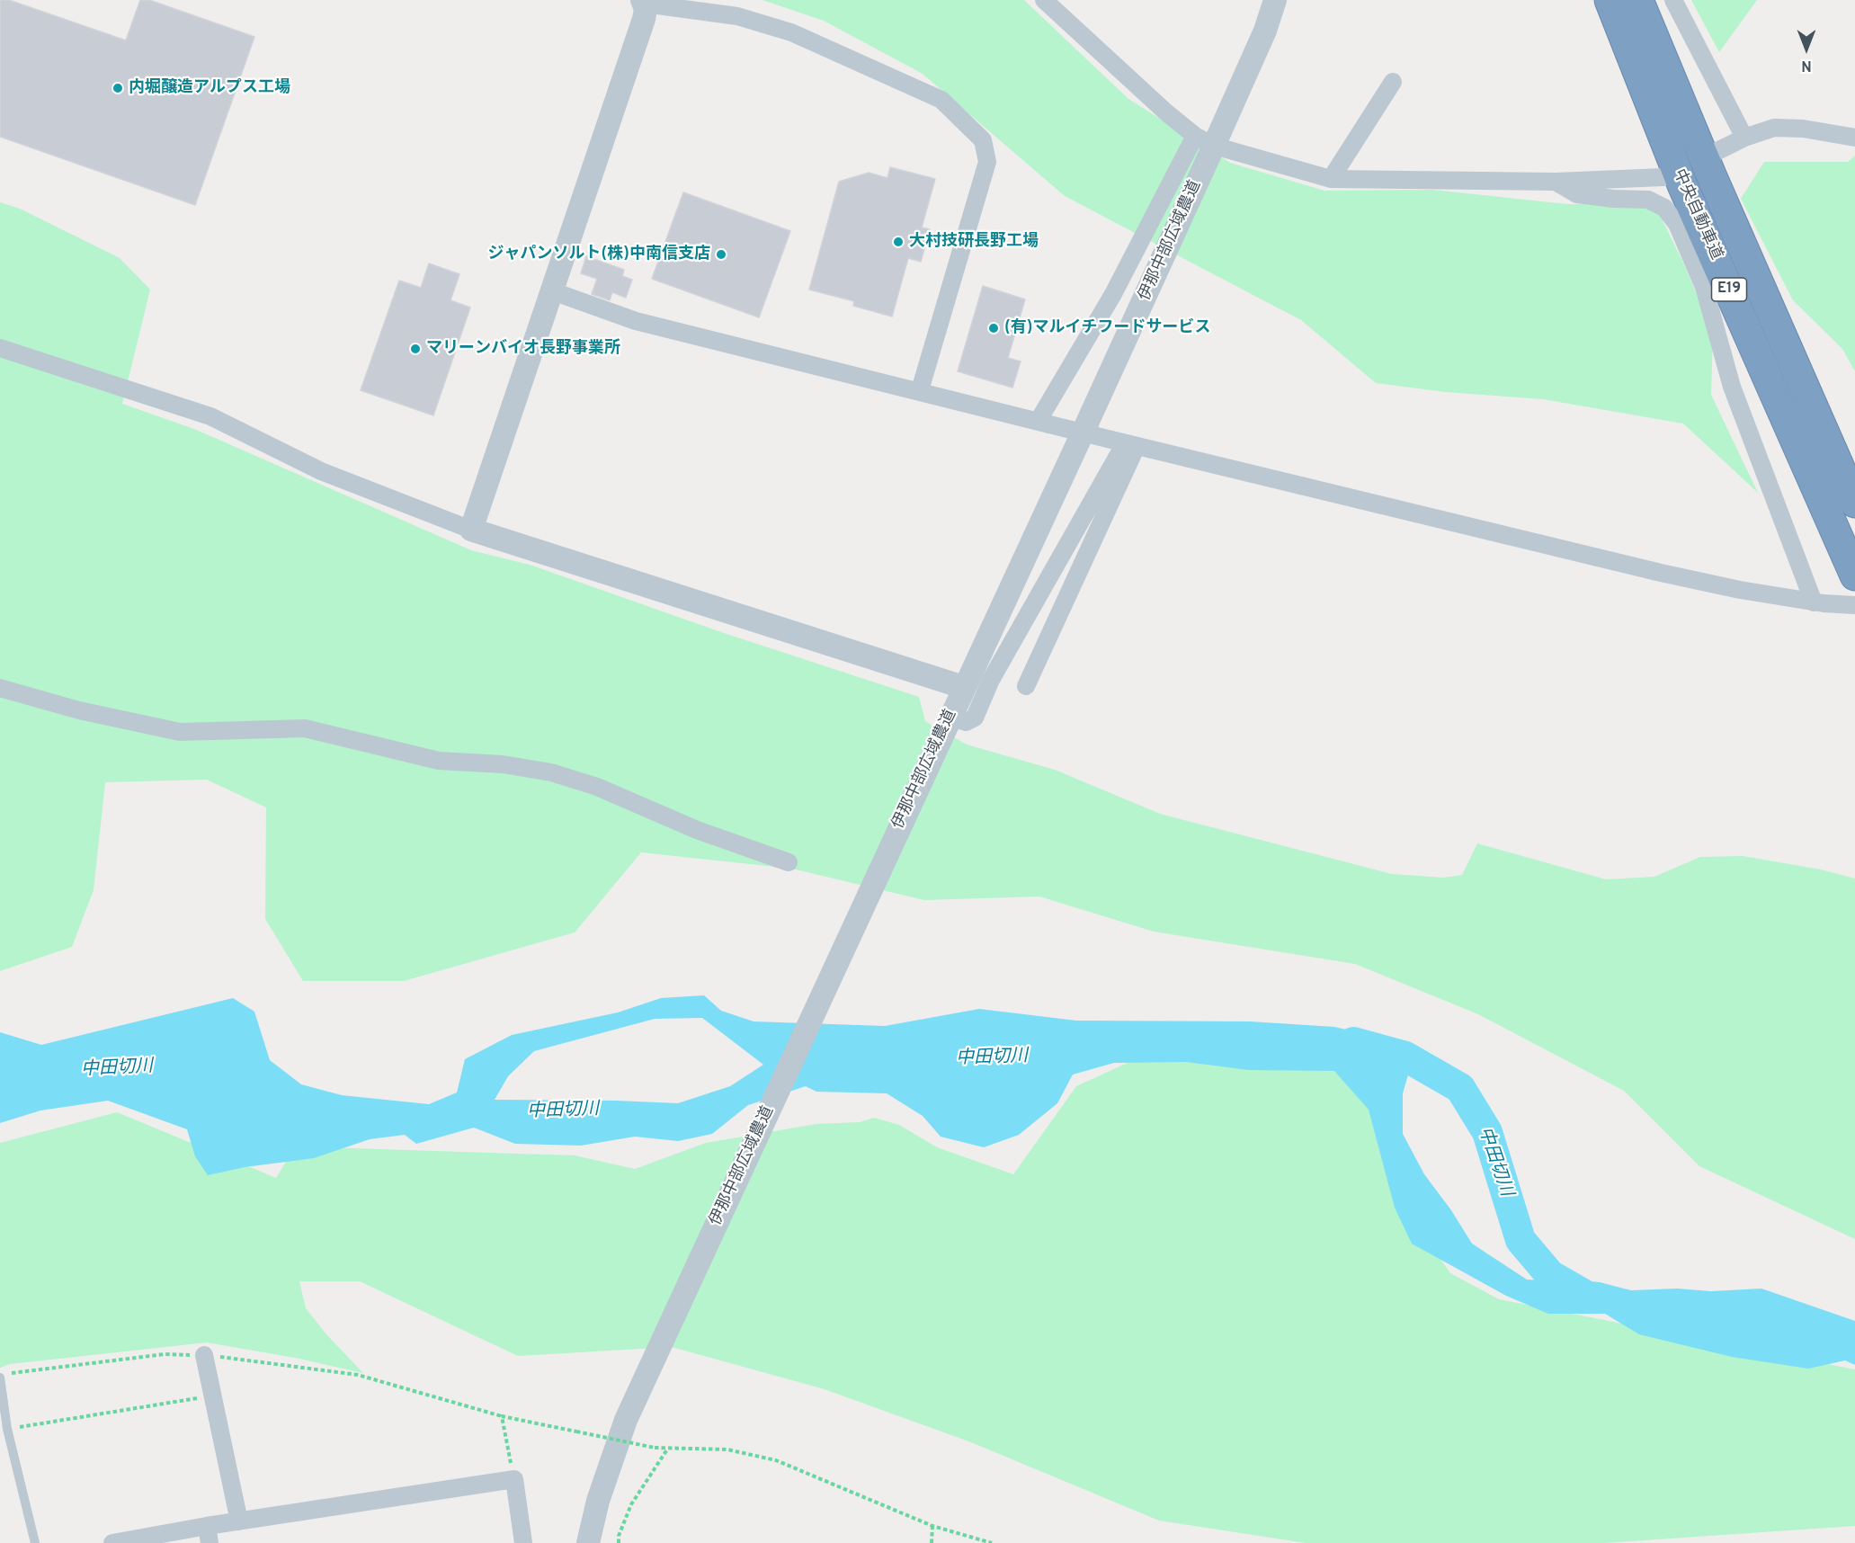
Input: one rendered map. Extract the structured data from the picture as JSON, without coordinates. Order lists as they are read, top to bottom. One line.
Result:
{"streets":{"highway":["中央自動車道","E19"],"street":["伊那中部広域農道"]},"water":["中田切川"],"places":["内堀醸造アルプス工場","大村技研長野工場","ジャパンソルト(株)中南信支店","(有)マルイチフードサービス","マリーンバイオ長野事業所"],"north":"bottom"}
